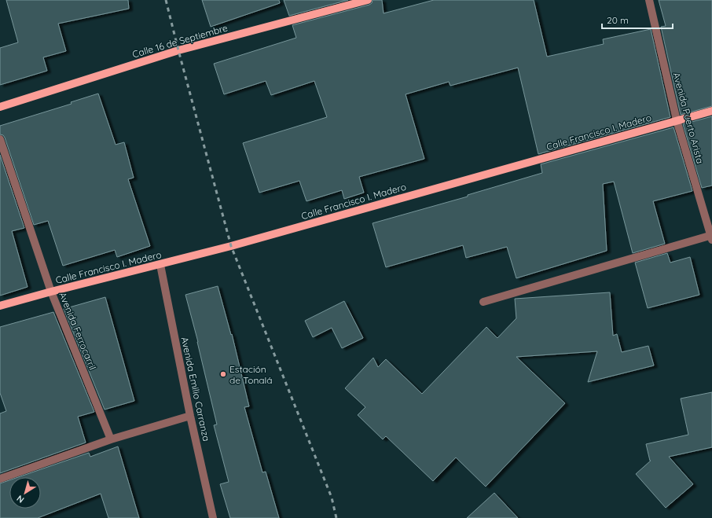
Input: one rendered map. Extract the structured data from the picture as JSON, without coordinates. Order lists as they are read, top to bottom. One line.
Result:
{"streets":{"main road":["Calle 16 de Septiembre","Calle Francisco I. Madero"],"street":["Avenida Puerto Arista","Avenida Ferrocarril","Avenida Emilio Carranza"]},"crossings":[["Avenida Puerto Arista","Calle Francisco I. Madero"],["Calle Francisco I. Madero","Avenida Ferrocarril"],["Calle Francisco I. Madero","Avenida Emilio Carranza"]],"places":["Estación de Tonalá"],"scale_bar":"20 m","north":"bottom left"}
